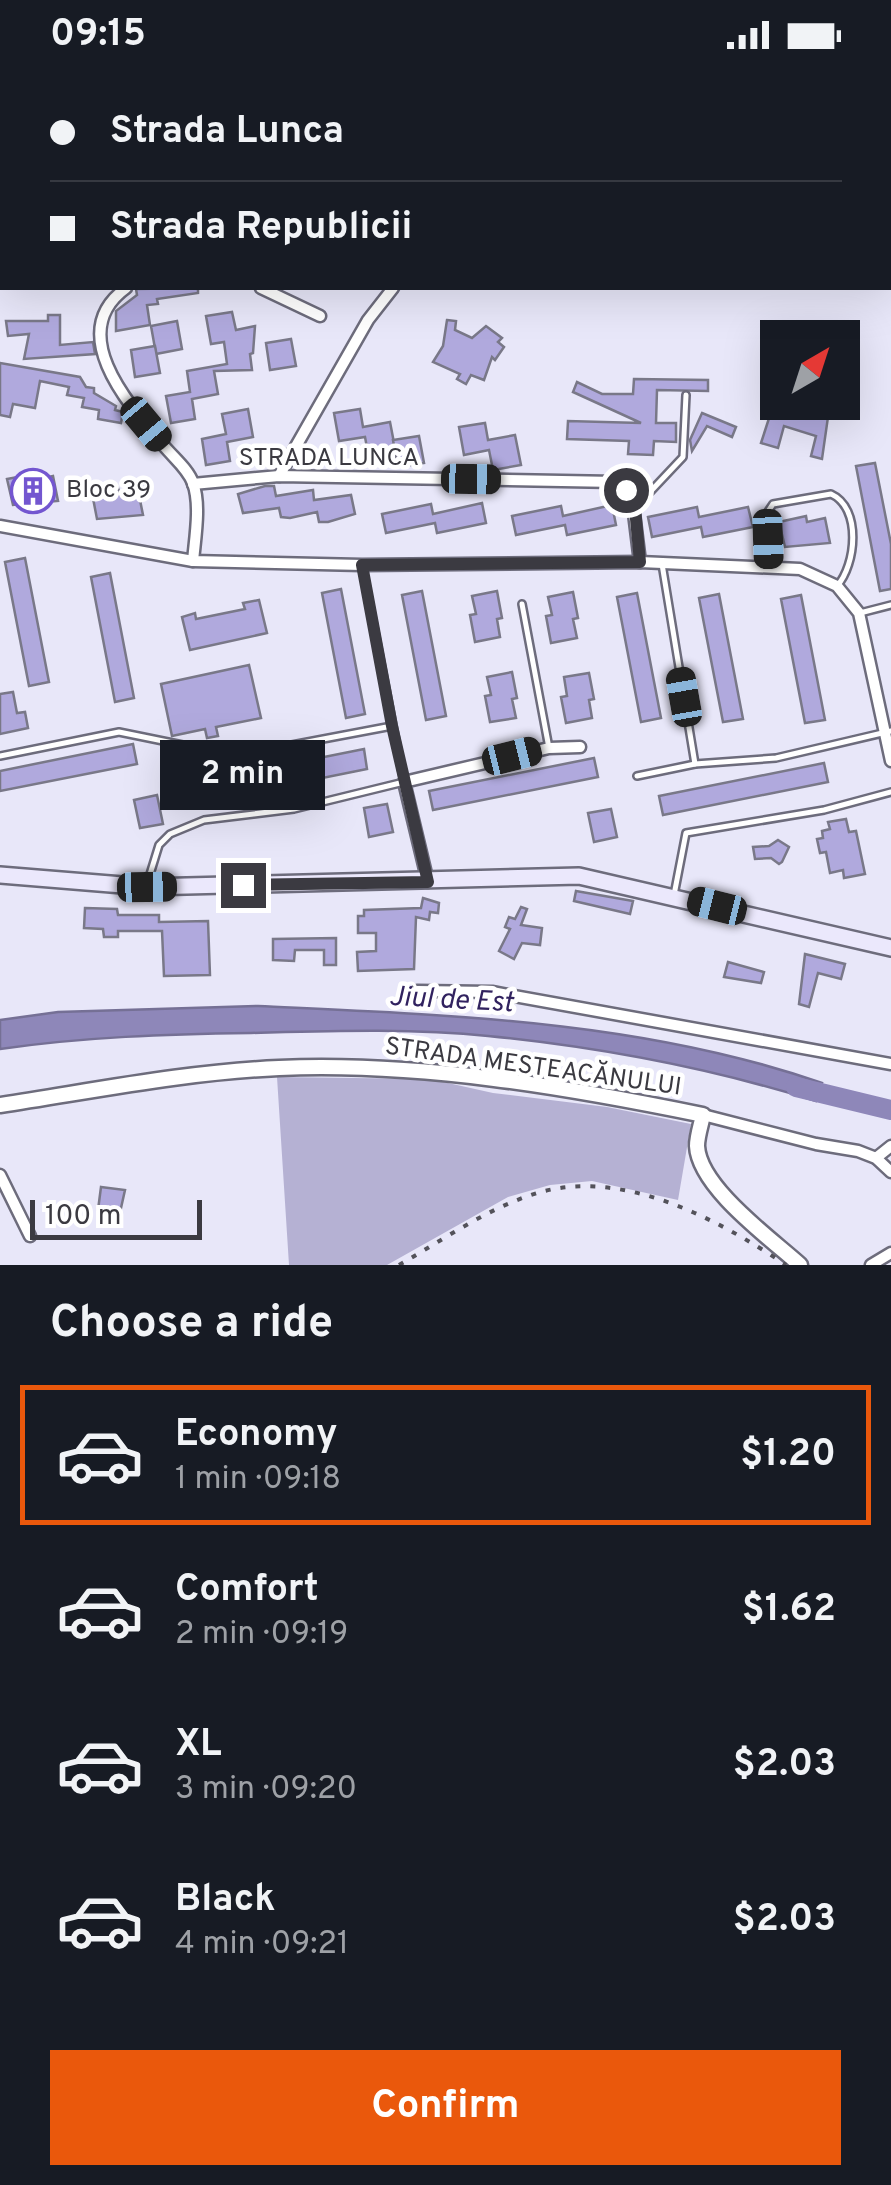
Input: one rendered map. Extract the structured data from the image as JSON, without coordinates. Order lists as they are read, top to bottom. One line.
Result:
{"streets":{"street":["STRADA LUNCA","STRADA MESTEACĂNULUI"]},"water":["Jiul de Est"],"places":{"building":["Bloc 39"]},"scale_bar":"100 m","north":"top right","page":{"status":"09:15","banner":["Strada Lunca","Strada Republicii"],"bubble":"2 min","scale":"100 m","heading":"Choose a ride","list":[{"name":"Economy","note":"1 min · 09:18","value":"$1.20"},{"name":"Comfort","note":"2 min · 09:19","value":"$1.62"},{"name":"XL","note":"3 min · 09:20","value":"$2.03"},{"name":"Black","note":"4 min · 09:21","value":"$2.03"}],"buttons":"Confirm"}}
